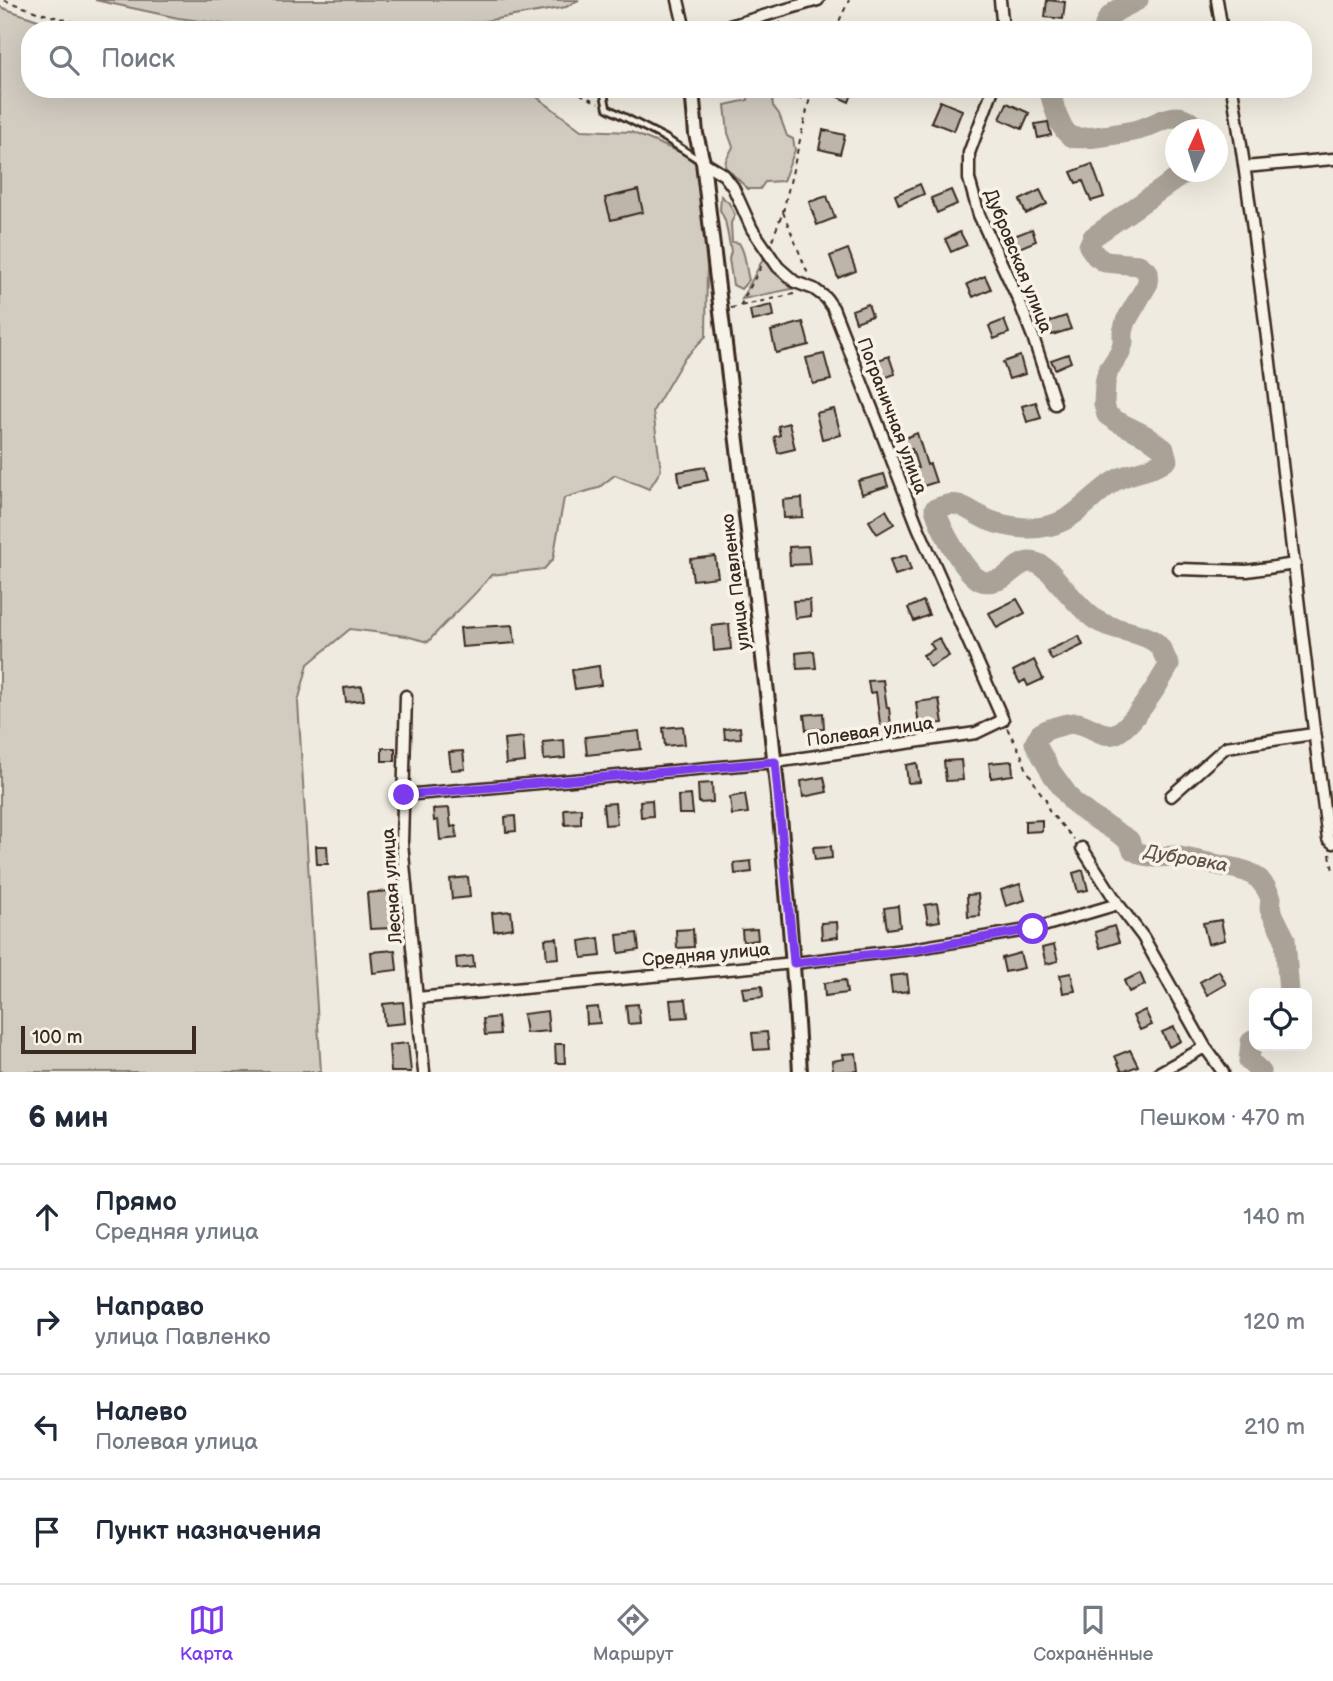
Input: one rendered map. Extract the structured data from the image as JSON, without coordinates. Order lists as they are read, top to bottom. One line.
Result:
{"streets":{"street":["Дубровская улица","Пограничная улица","улица Павленко","Полевая улица","Лесная улица","Средняя улица"]},"crossings":[["Пограничная улица","улица Павленко"],["Пограничная улица","Полевая улица"],["улица Павленко","Полевая улица"],["улица Павленко","Средняя улица"],["Полевая улица","Лесная улица"],["Лесная улица","Средняя улица"]],"water":["Дубровка"],"scale_bar":"100 m","north":"top","page":{"search":"Поиск","scale":"100 m","heading":["6 мин","Пешком · 470 m"],"list":[["Прямо","Средняя улица","140 m"],["Направо","улица Павленко","120 m"],["Налево","Полевая улица","210 m"],"Пункт назначения"],"nav":["Карта","Маршрут","Сохранённые"]}}
